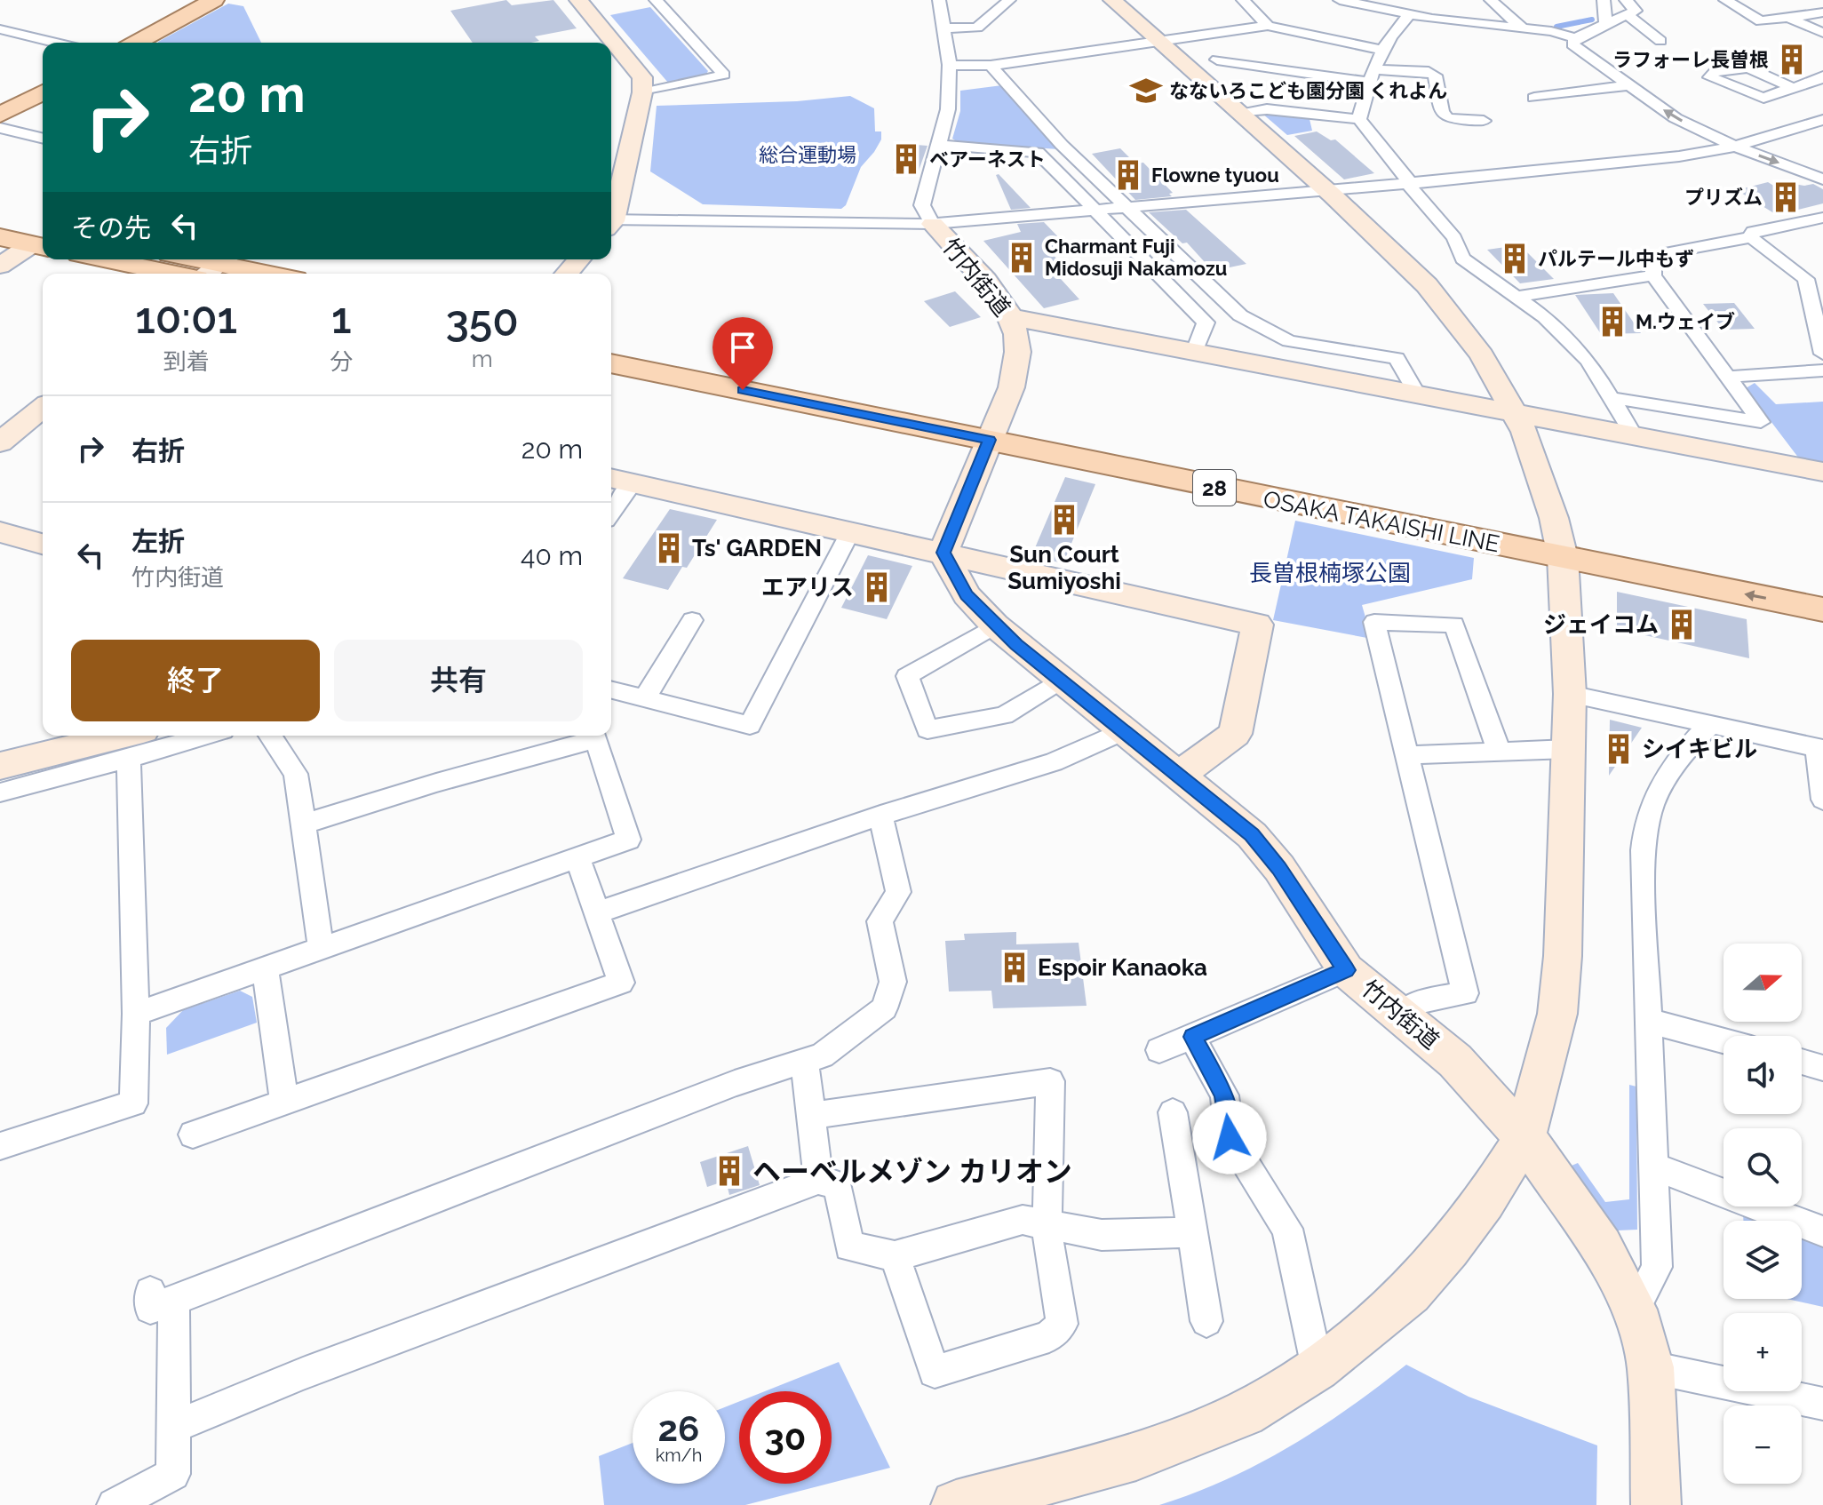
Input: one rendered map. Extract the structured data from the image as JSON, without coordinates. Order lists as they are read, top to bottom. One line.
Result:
{"streets":{"main road":["28","OSAKA TAKAISHI LINE"],"street":["竹内街道"]},"crossings":[["竹内街道","OSAKA TAKAISHI LINE"]],"parks":["総合運動場","長曽根楠塚公園"],"places":{"building":["ラフォーレ長曽根","ベアーネスト","Flowne tyuou","プリズム","Charmant Fuji Midosuji Nakamozu","パルテール中もず","M.ウェイブ","Sun Court Sumiyoshi","Ts' GARDEN","エアリス","ジェイコム","シイキビル","Espoir Kanaoka","ヘーベルメゾン カリオン"],"school or university":["なないろこども園分園 くれよん"]},"north":"right","page":{"turn":["20 m","右折"],"then":"その先","eta":["10:01","到着","1","分","350","m"],"list":[{"name":"右折","value":"20 m"},{"name":"左折","note":"竹内街道","value":"40 m"}],"buttons":["終了","共有"],"map_buttons":["+","−"],"speed":"26 km/h","limit":"30"}}
